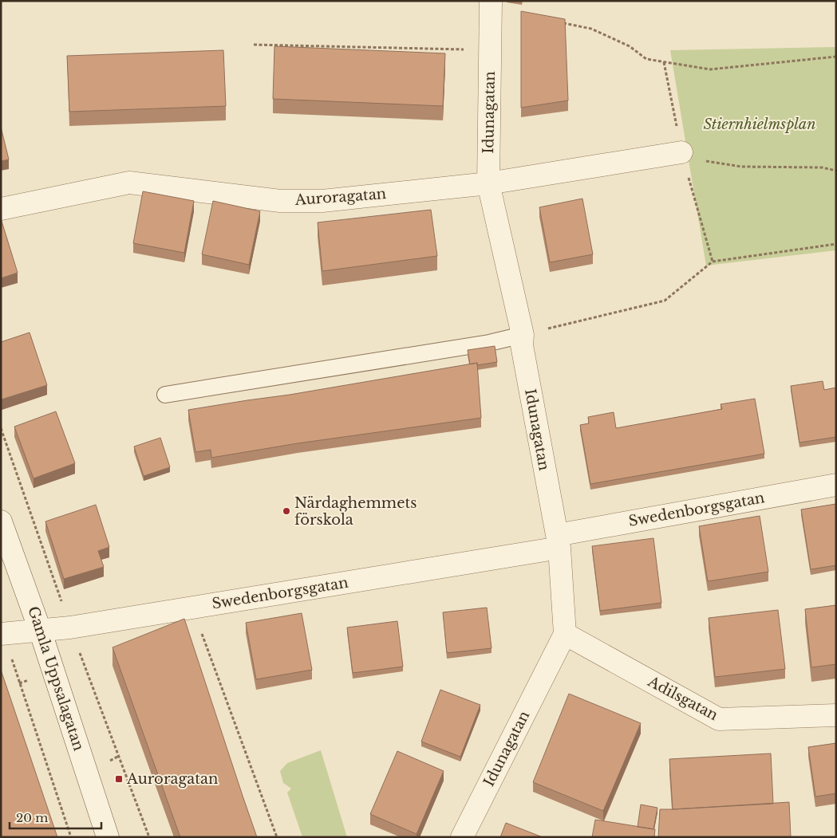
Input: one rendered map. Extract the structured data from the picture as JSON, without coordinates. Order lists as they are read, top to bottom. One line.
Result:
{"streets":{"street":["Idunagatan","Auroragatan","Swedenborgsgatan","Gamla Uppsalagatan","Adilsgatan"]},"crossings":[["Idunagatan","Auroragatan"],["Idunagatan","Swedenborgsgatan"],["Idunagatan","Adilsgatan"],["Swedenborgsgatan","Gamla Uppsalagatan"]],"parks":["Stiernhielmsplan"],"places":{"other":["Närdaghemmets förskola"],"transit":["Auroragatan"]},"scale_bar":"20 m"}
